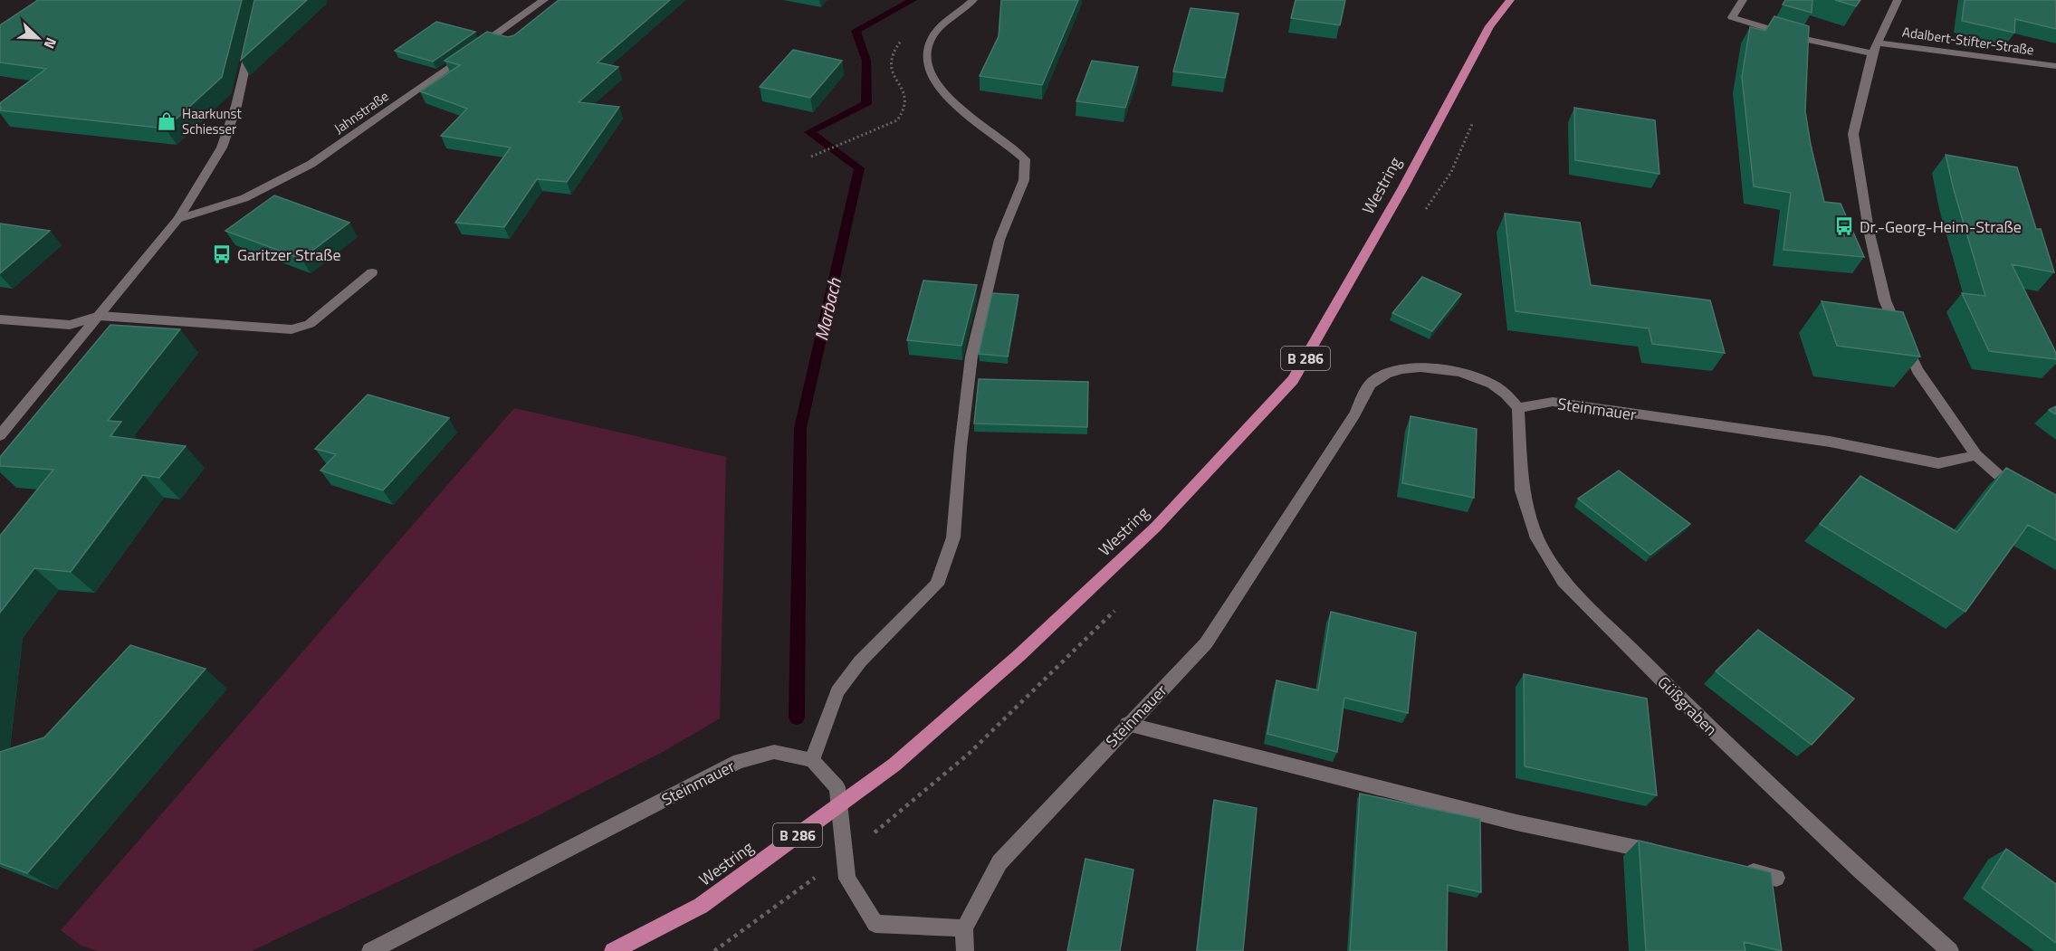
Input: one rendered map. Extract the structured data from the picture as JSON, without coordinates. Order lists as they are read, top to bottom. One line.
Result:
{"streets":{"main road":["Westring","B 286"],"street":["Adalbert-Stifter-Straße","Jahnstraße","Steinmauer","Güßgraben"]},"crossings":[["Steinmauer","Güßgraben"]],"water":["Marbach"],"places":{"shop":["Haarkunst Schiesser"],"bus stop":["Dr.-Georg-Heim-Straße","Garitzer Straße"]},"north":"bottom right"}
